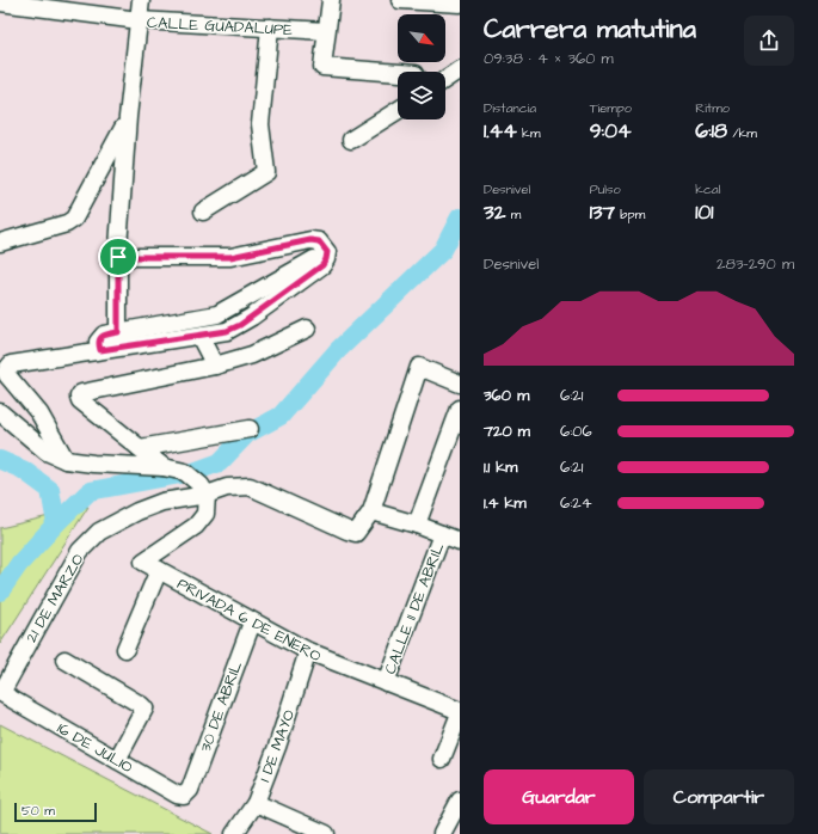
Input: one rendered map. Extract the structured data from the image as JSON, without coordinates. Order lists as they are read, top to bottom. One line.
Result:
{"streets":{"street":["CALLE GUADALUPE","21 DE MARZO","CALLE 11 DE ABRIL","PRIVADA 6 DE ENERO","30 DE ABRIL","1 DE MAYO","16 DE JULIO"]},"crossings":[["21 DE MARZO","PRIVADA 6 DE ENERO"],["21 DE MARZO","16 DE JULIO"],["CALLE 11 DE ABRIL","PRIVADA 6 DE ENERO"],["PRIVADA 6 DE ENERO","30 DE ABRIL"],["PRIVADA 6 DE ENERO","1 DE MAYO"],["30 DE ABRIL","16 DE JULIO"]],"scale_bar":"50 m","north":"bottom right","page":{"heading":["Carrera matutina","09:38 · 4 × 360 m"],"stats":[["Distancia","1.44 km"],["Tiempo","9:04"],["Ritmo","6:18 /km"],["Desnivel","32 m"],["Pulso","137 bpm"],["kcal","101"]],"chart":["Desnivel","283–290 m"],"list":[{"name":"360 m","note":"6:21"},{"name":"720 m","note":"6:06"},{"name":"1.1 km","note":"6:21"},{"name":"1.4 km","note":"6:24"}],"buttons":["Guardar","Compartir"],"scale":"50 m"}}
